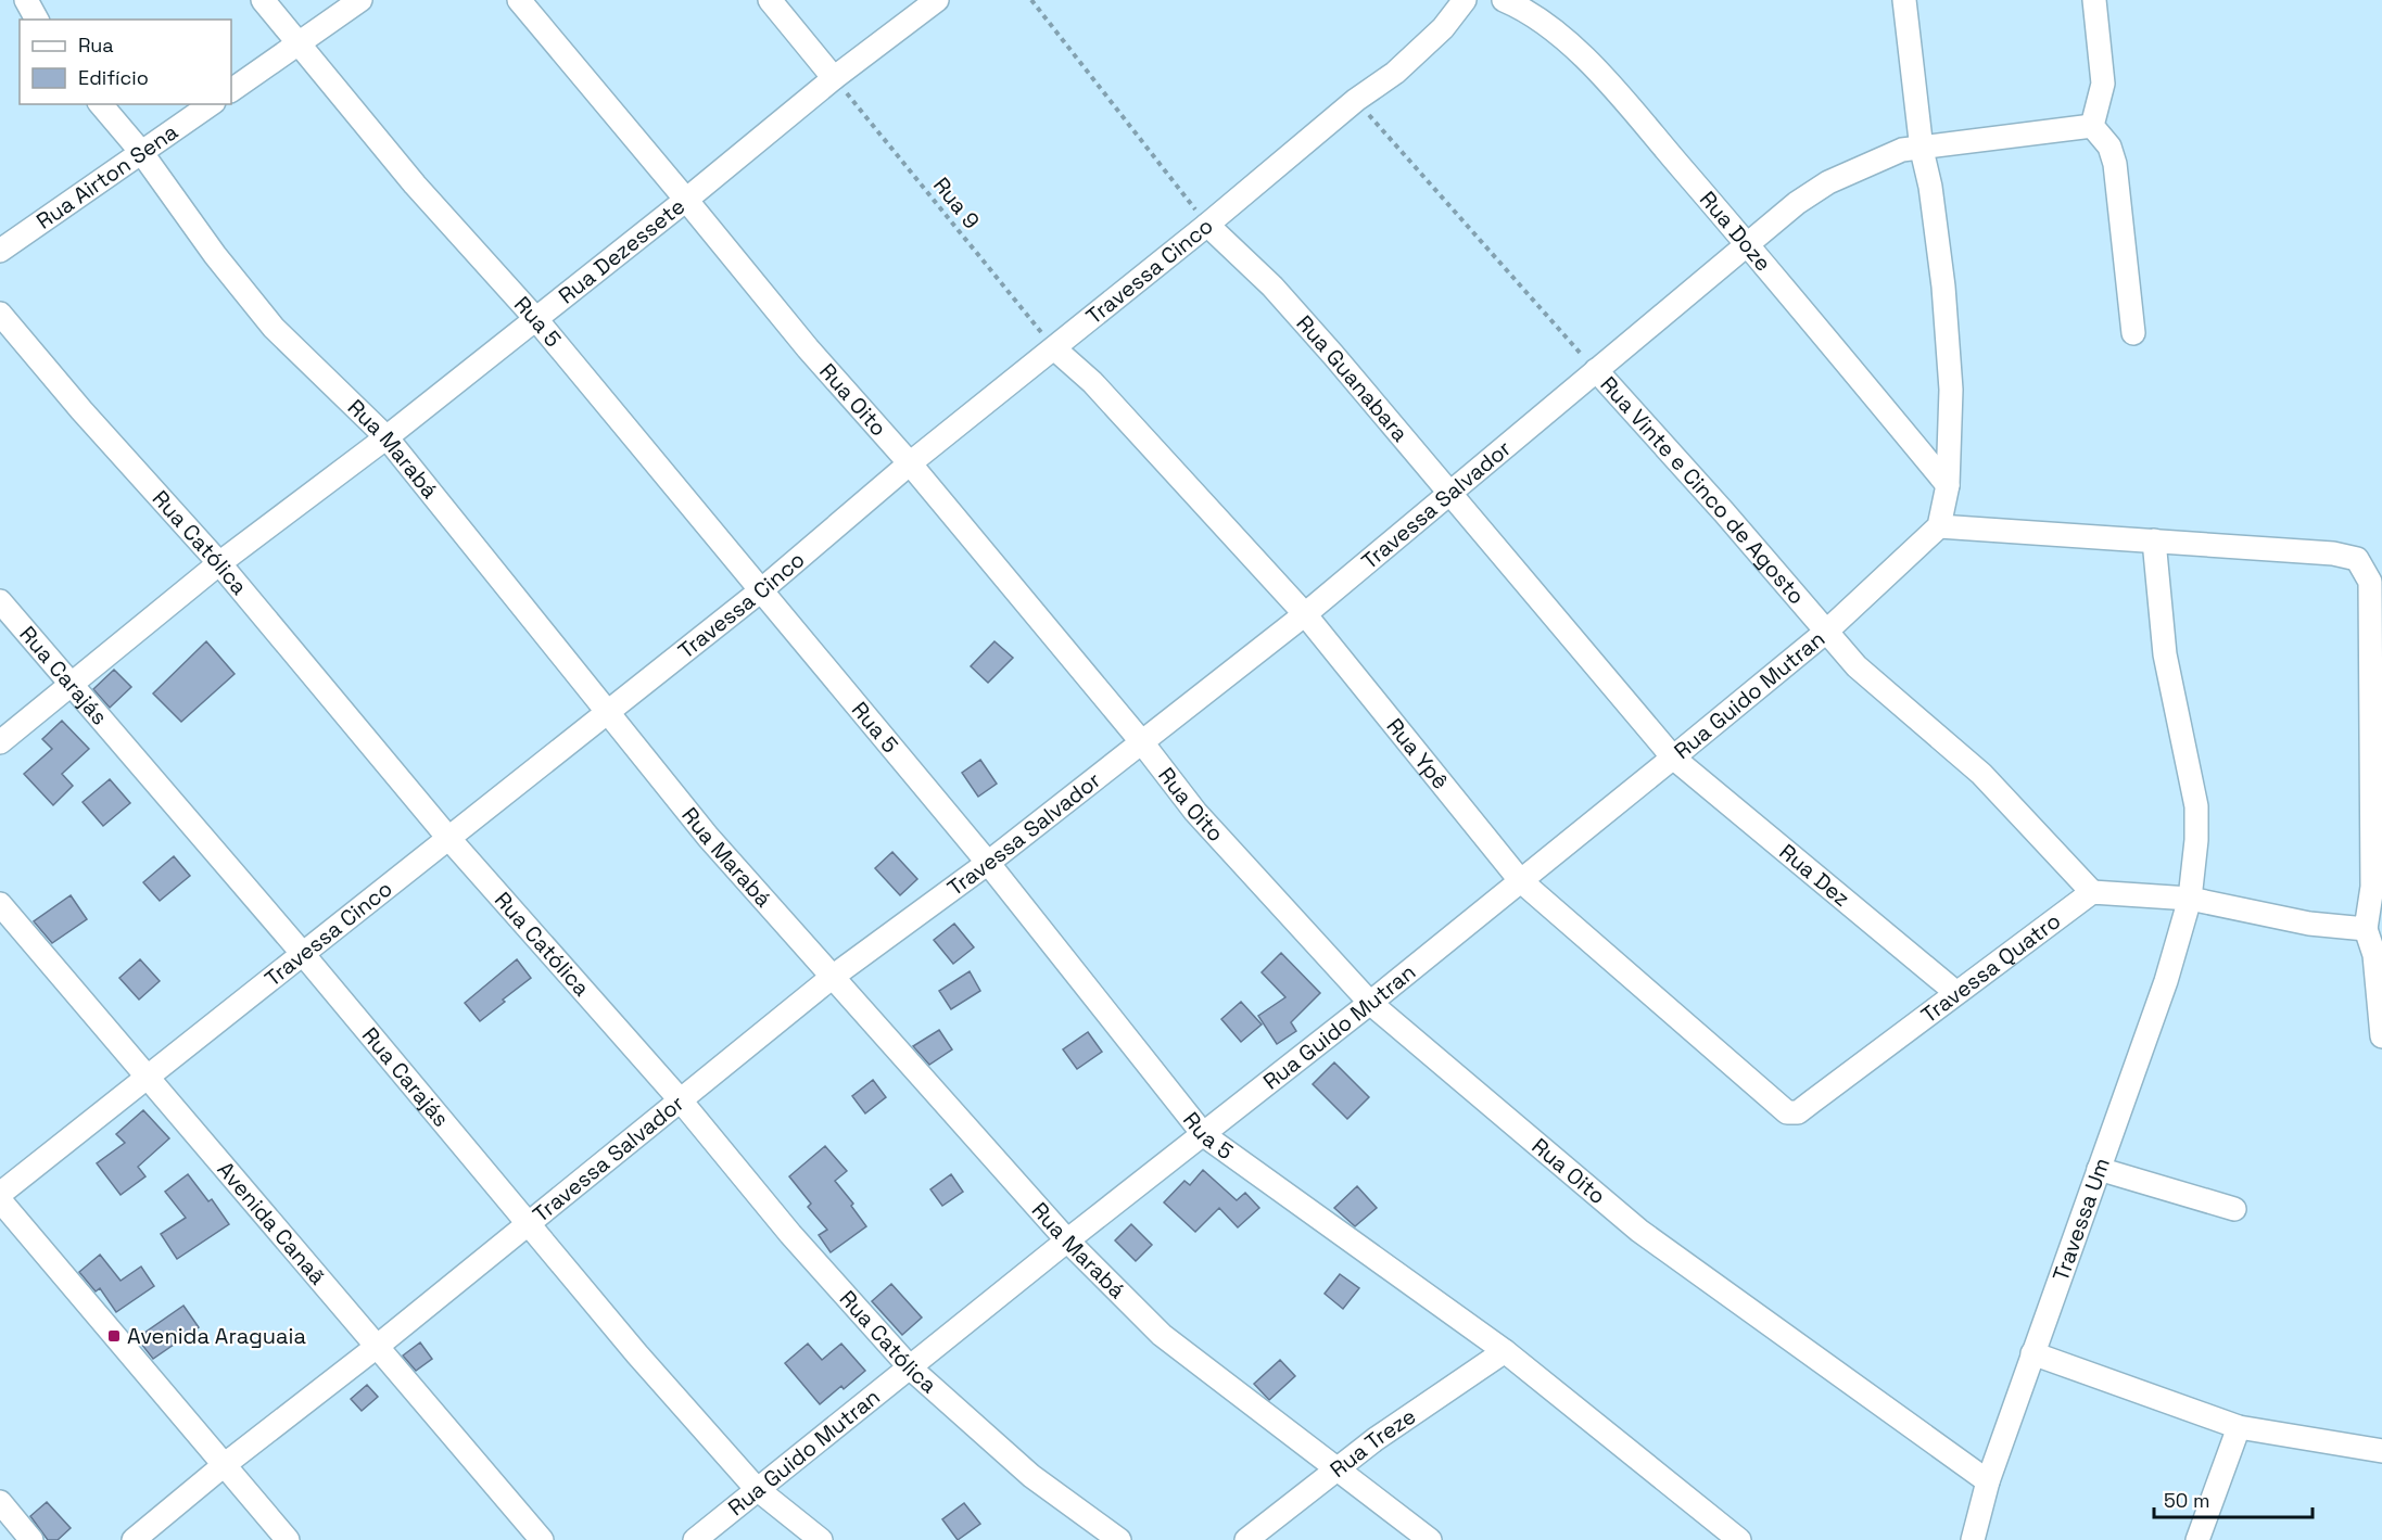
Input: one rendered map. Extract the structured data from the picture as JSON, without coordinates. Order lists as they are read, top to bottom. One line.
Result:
{"streets":{"street":["Rua Airton Sena","Rua Doze","Rua Dezessete","Travessa Cinco","Rua 5","Rua Guanabara","Rua Oito","Rua Marabá","Rua Vinte e Cinco de Agosto","Travessa Salvador","Rua Católica","Rua Carajás","Rua Guido Mutran","Rua Ypê","Rua Dez","Travessa Quatro","Travessa Um","Avenida Canaã","Rua Treze"],"path":["Rua 9"]},"crossings":[["Rua Airton Sena","Rua Marabá"],["Rua 9","Rua Dezessete"],["Rua 9","Travessa Cinco"],["Rua 9","Rua Ypê"],["Rua Doze","Travessa Salvador"],["Rua Dezessete","Rua 5"],["Rua Dezessete","Rua Oito"],["Rua Dezessete","Rua Marabá"],["Rua Dezessete","Rua Católica"],["Rua Dezessete","Rua Carajás"],["Travessa Cinco","Rua 5"],["Travessa Cinco","Rua Guanabara"],["Travessa Cinco","Rua Oito"],["Travessa Cinco","Rua Marabá"],["Travessa Cinco","Rua Vinte e Cinco de Agosto"],["Travessa Cinco","Rua Católica"],["Travessa Cinco","Rua Carajás"],["Travessa Cinco","Rua Ypê"],["Travessa Cinco","Avenida Canaã"],["Rua 5","Travessa Salvador"],["Rua 5","Rua Guido Mutran"],["Rua 5","Rua Treze"],["Rua Guanabara","Travessa Salvador"],["Rua Guanabara","Rua Guido Mutran"],["Rua Guanabara","Rua Dez"],["Rua Oito","Travessa Salvador"],["Rua Oito","Rua Guido Mutran"],["Rua Oito","Travessa Um"],["Rua Marabá","Travessa Salvador"],["Rua Marabá","Rua Guido Mutran"],["Rua Marabá","Rua Treze"],["Rua Vinte e Cinco de Agosto","Travessa Salvador"],["Rua Vinte e Cinco de Agosto","Rua Guido Mutran"],["Rua Vinte e Cinco de Agosto","Travessa Quatro"],["Travessa Salvador","Rua Católica"],["Travessa Salvador","Rua Carajás"],["Travessa Salvador","Rua Ypê"],["Travessa Salvador","Avenida Canaã"],["Rua Católica","Rua Guido Mutran"],["Rua Carajás","Rua Guido Mutran"],["Rua Guido Mutran","Rua Ypê"],["Rua Guido Mutran","Rua Dez"],["Rua Ypê","Travessa Quatro"],["Rua Dez","Travessa Quatro"]],"places":{"transit":["Avenida Araguaia"]},"legend":["Rua","Edifício"],"scale_bar":"50 m"}
